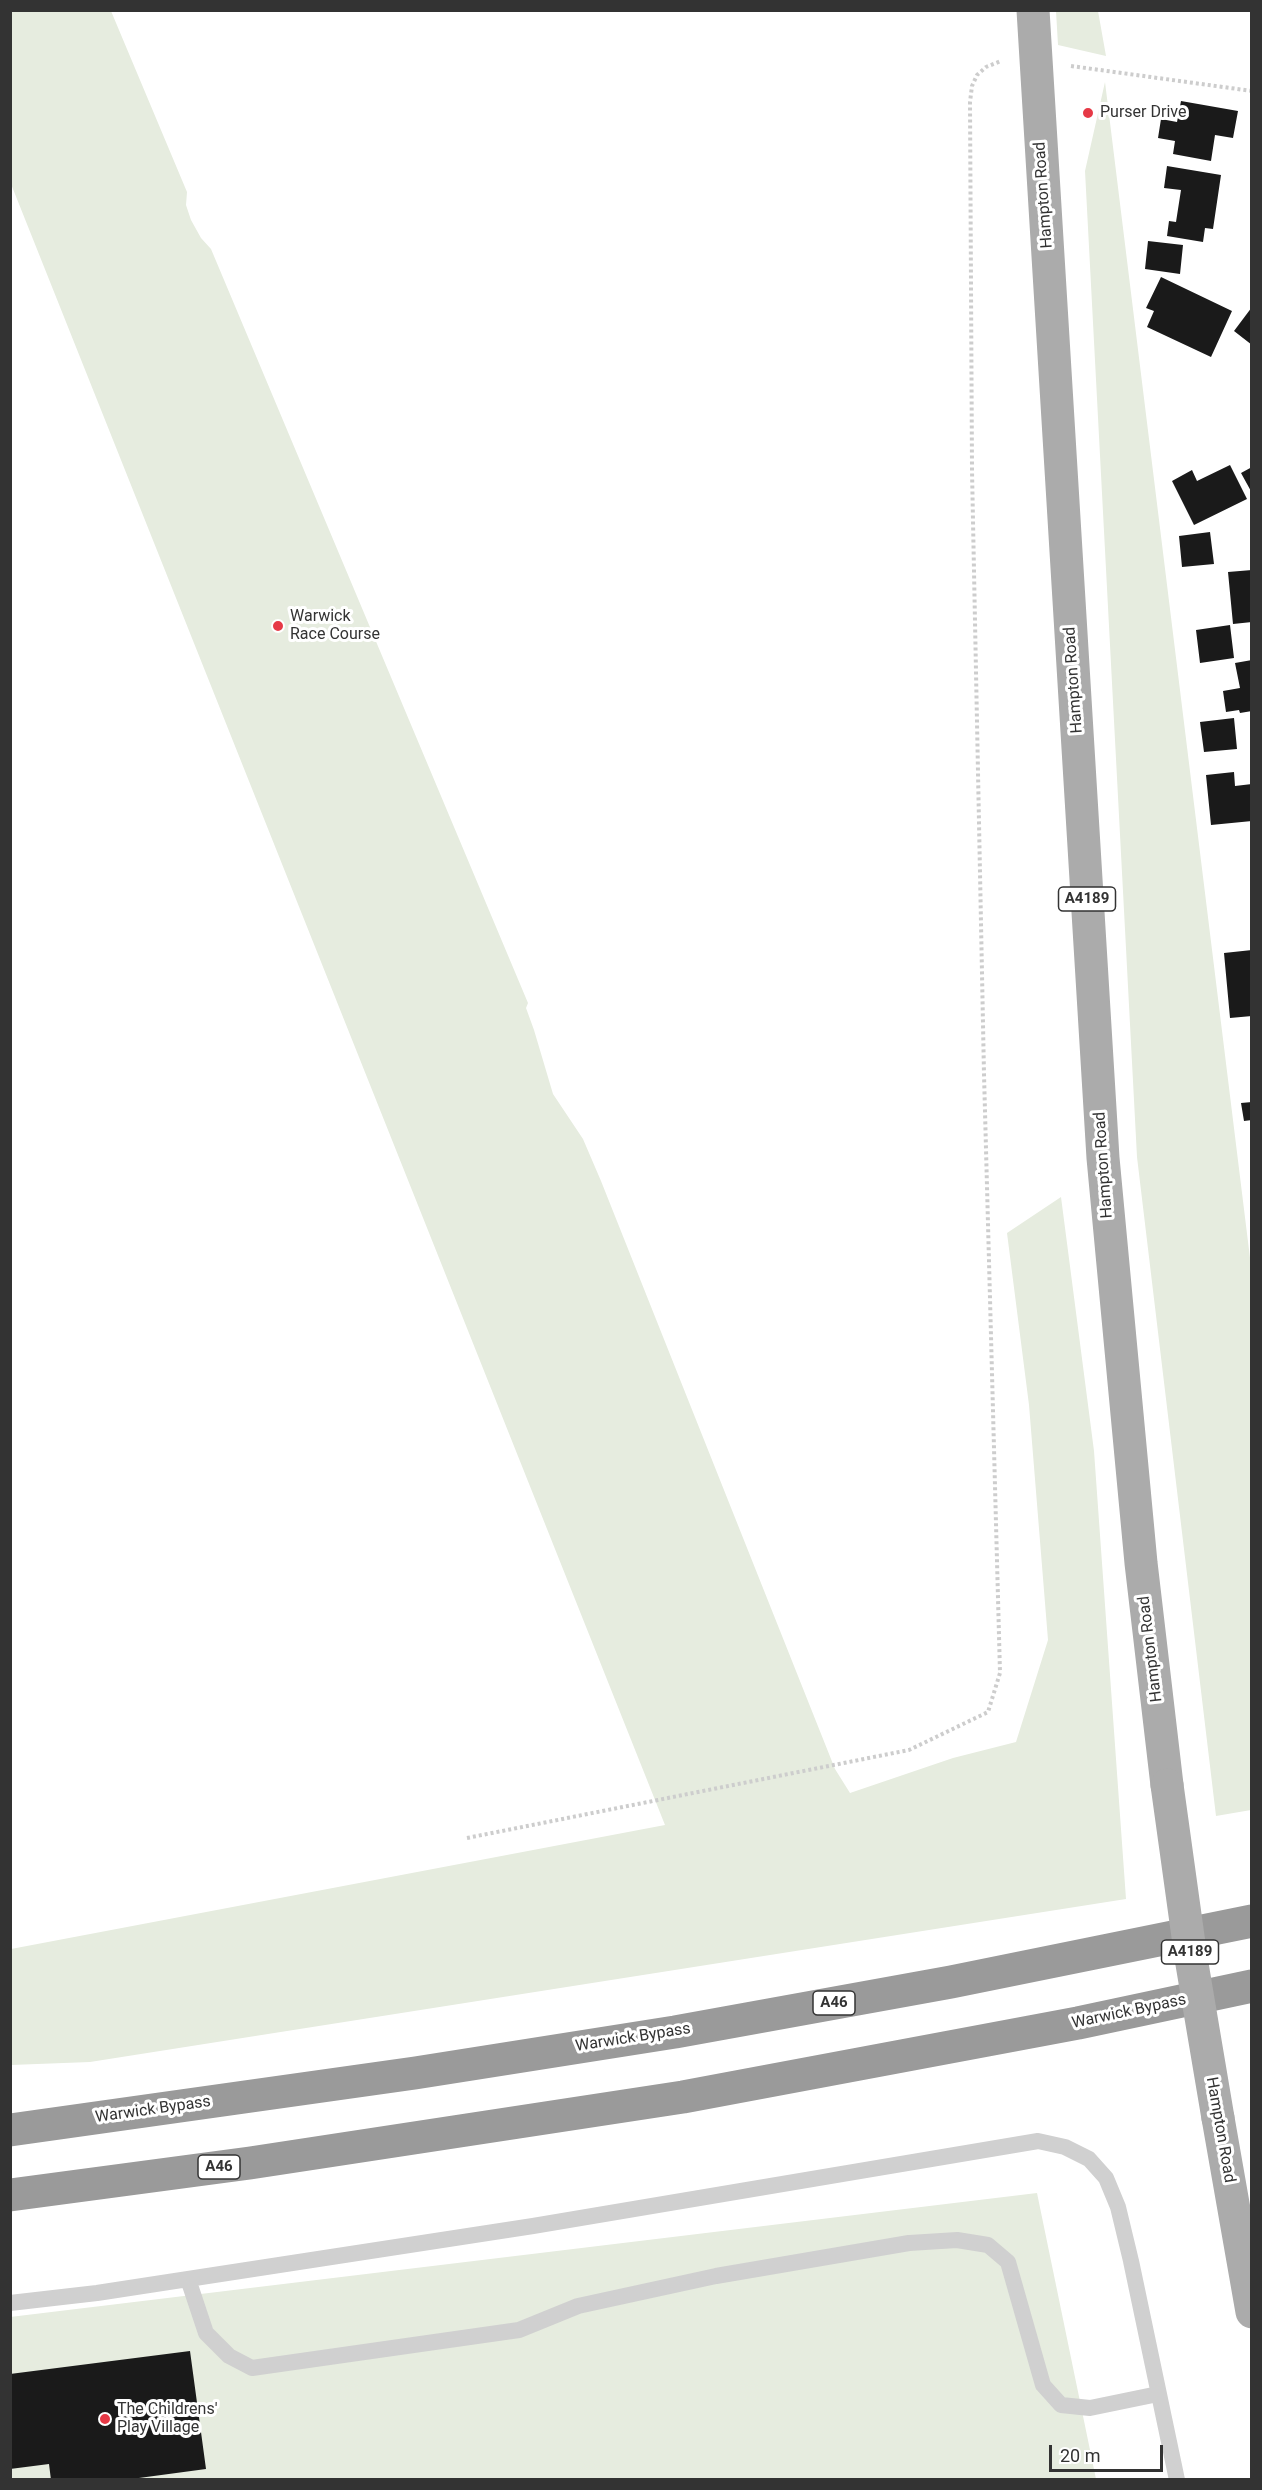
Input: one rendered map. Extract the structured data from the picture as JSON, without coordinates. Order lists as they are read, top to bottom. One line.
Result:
{"streets":{"highway":["A46","Warwick Bypass"],"main road":["Hampton Road","A4189"]},"places":["Purser Drive","Warwick Race Course","The Childrens' Play Village"],"scale_bar":"20 m"}
